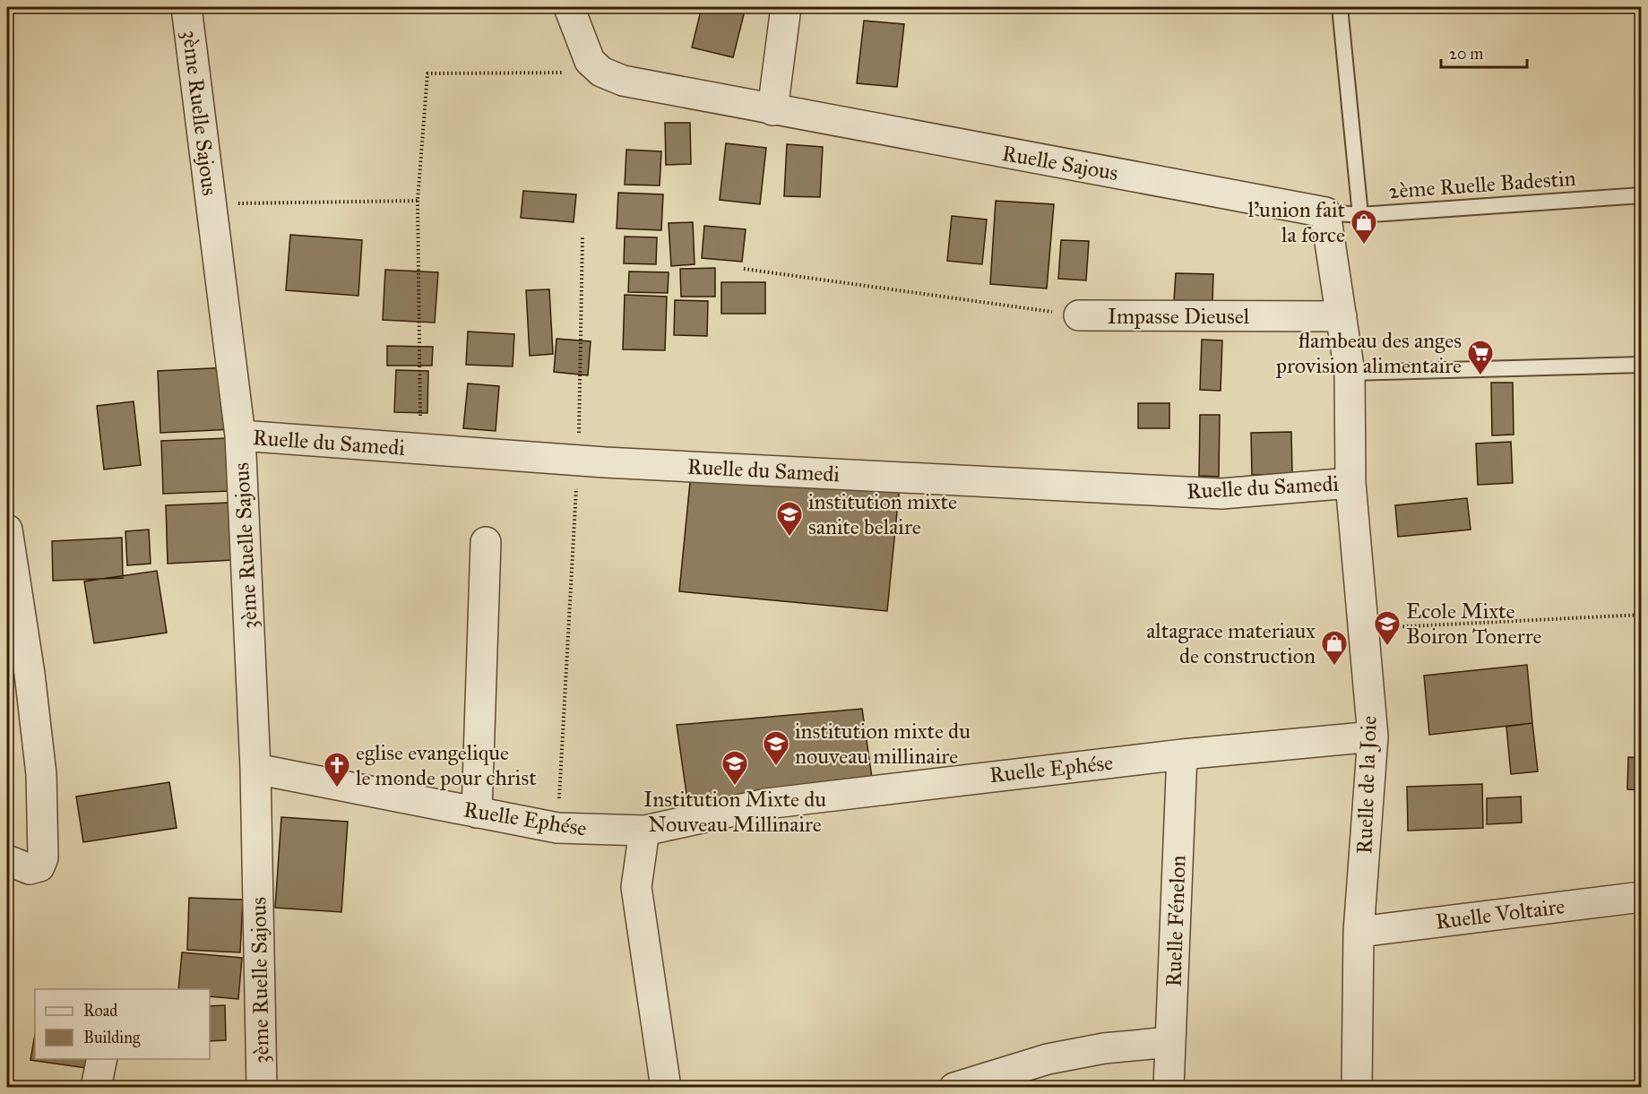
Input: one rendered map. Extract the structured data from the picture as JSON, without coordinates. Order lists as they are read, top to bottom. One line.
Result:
{"streets":{"street":["3ème Ruelle Sajous","Ruelle Sajous","Impasse Dieusel","Ruelle du Samedi","Ruelle Ephése","Ruelle de la Joie","Ruelle Voltaire","Ruelle Fénelon"],"lane":["2ème Ruelle Badestin"]},"crossings":[["3ème Ruelle Sajous","Ruelle du Samedi"],["3ème Ruelle Sajous","Ruelle Ephése"],["Ruelle Sajous","2ème Ruelle Badestin"],["Ruelle du Samedi","Ruelle de la Joie"],["Ruelle Ephése","Ruelle de la Joie"],["Ruelle Ephése","Ruelle Fénelon"],["Ruelle de la Joie","Ruelle Voltaire"]],"places":{"shop":["l'union fait la force","altagrace materiaux de construction"],"supermarket":["flambeau des anges provision alimentaire"],"school or university":["institution mixte sanite belaire","Ecole Mixte Boiron Tonerre","institution mixte du nouveau millinaire","Institution Mixte du Nouveau Millinaire"],"church":["eglise evangelique le monde pour christ"]},"legend":["Road","Building"],"scale_bar":"20 m"}
